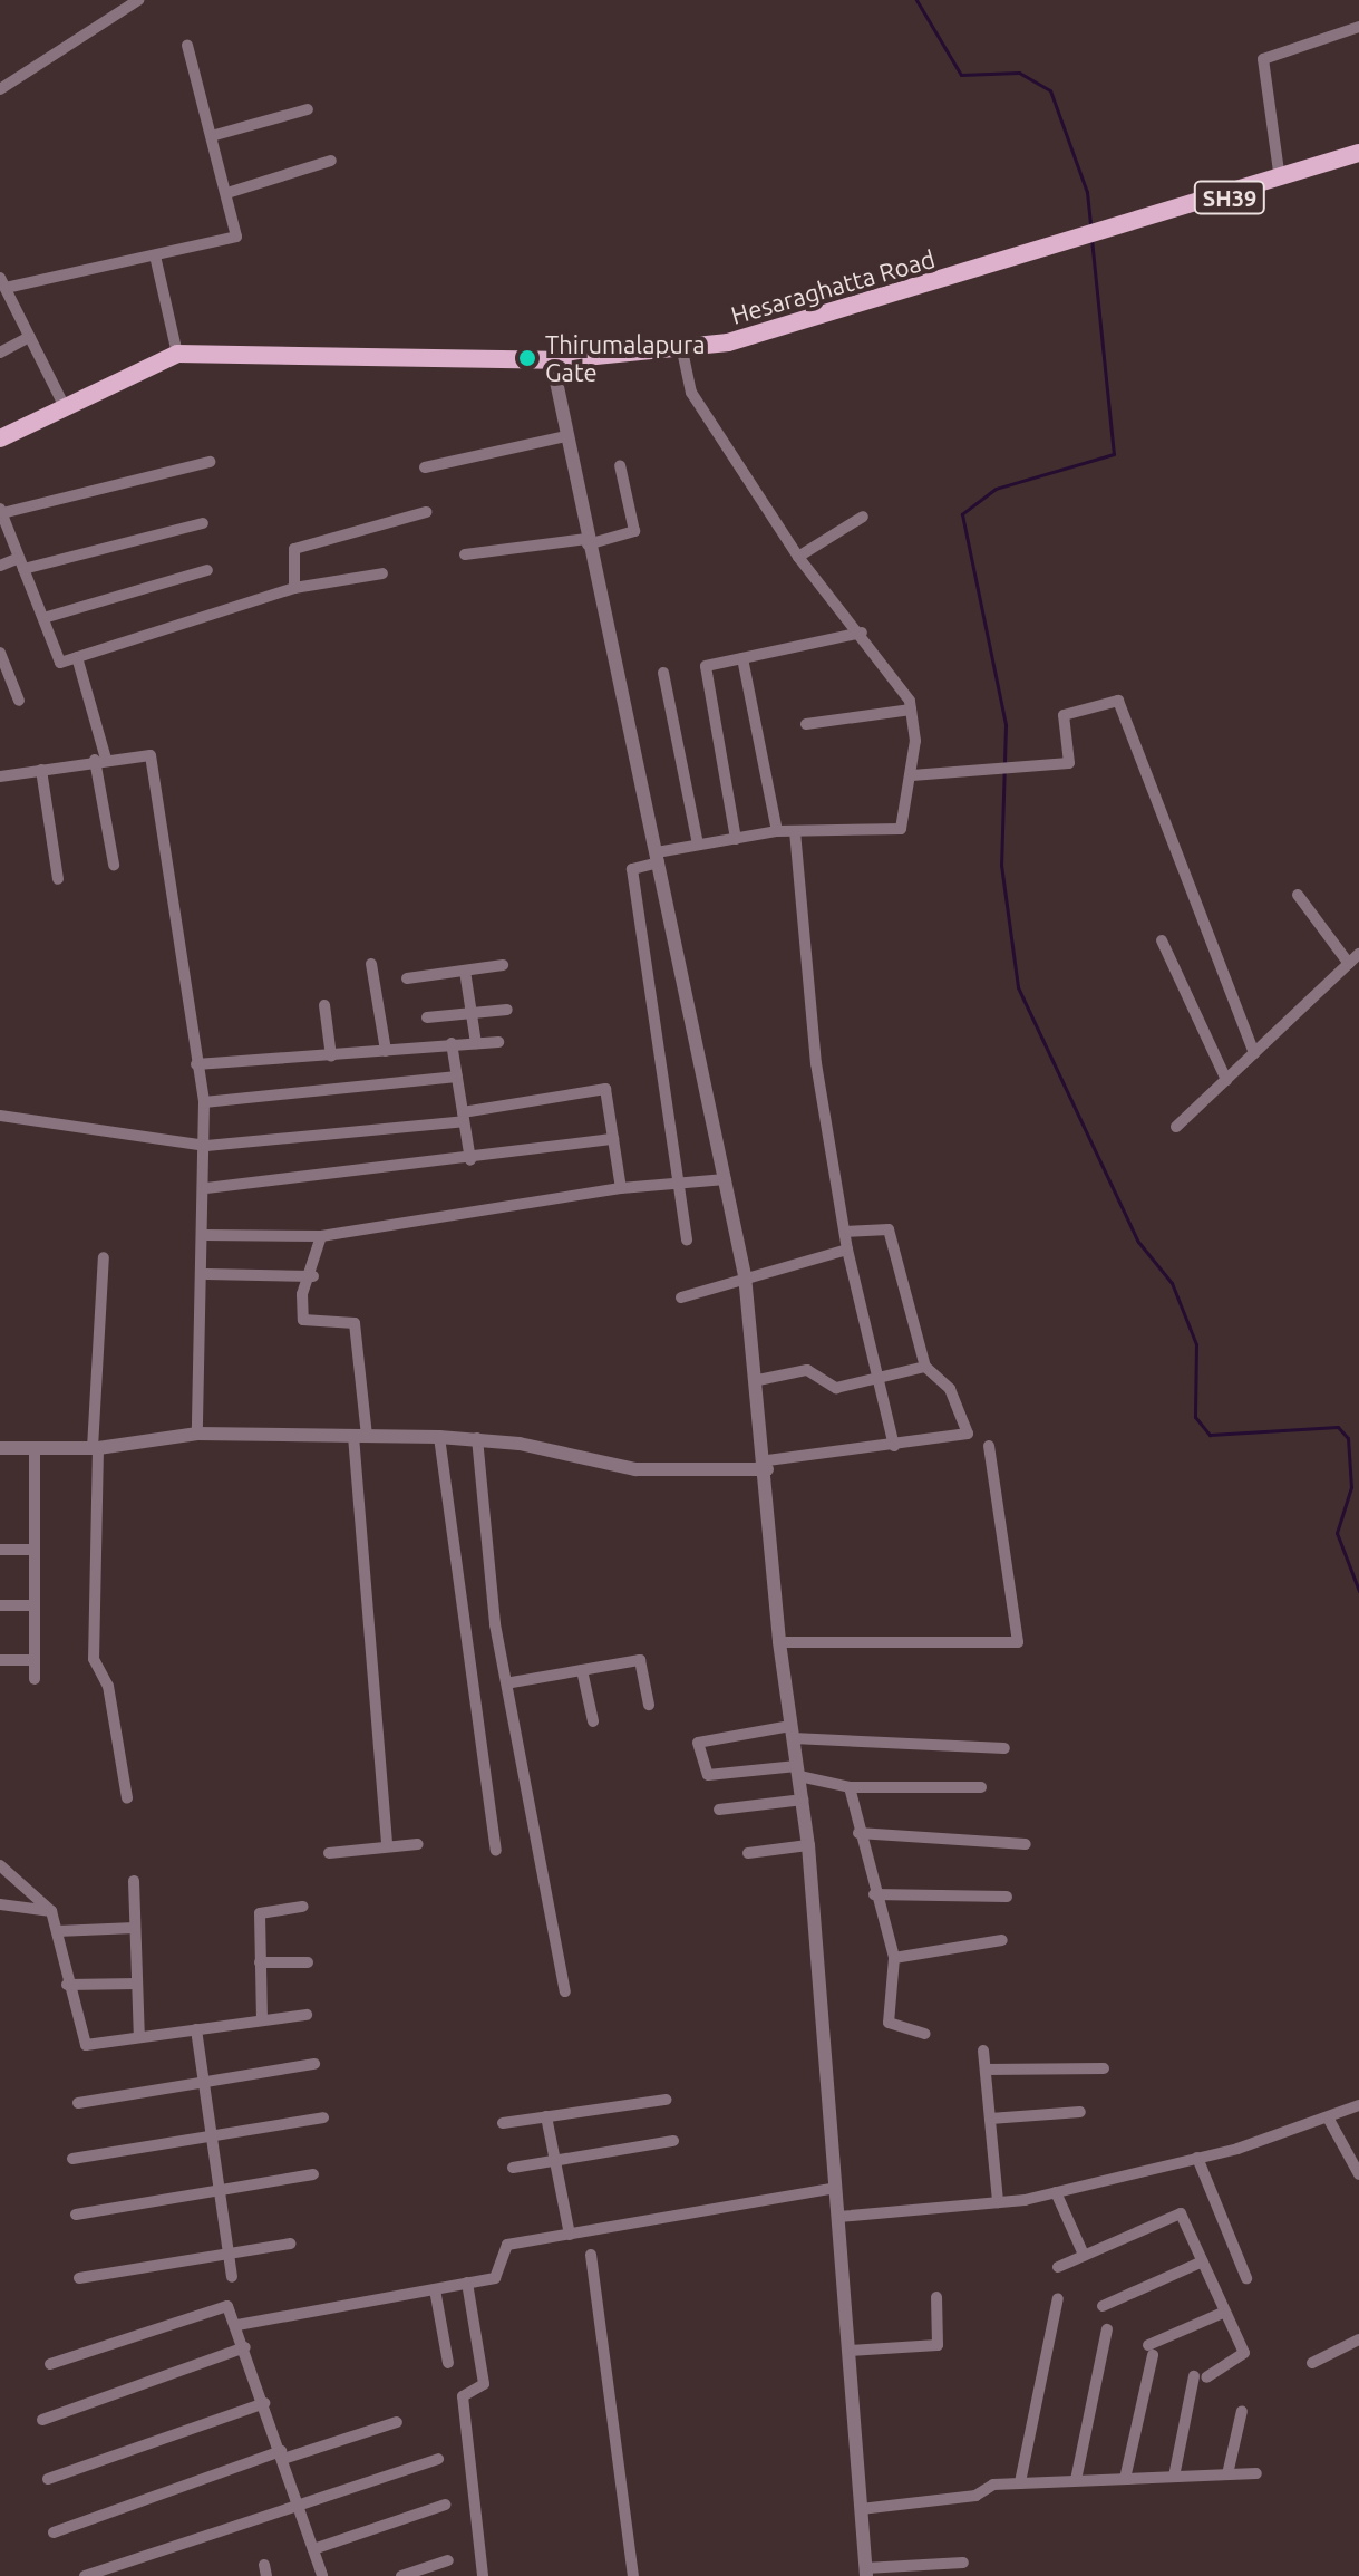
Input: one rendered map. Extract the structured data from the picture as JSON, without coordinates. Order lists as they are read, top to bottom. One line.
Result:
{"streets":{"main road":["SH39","Hesaraghatta Road"]},"places":["Thirumalapura Gate"]}
